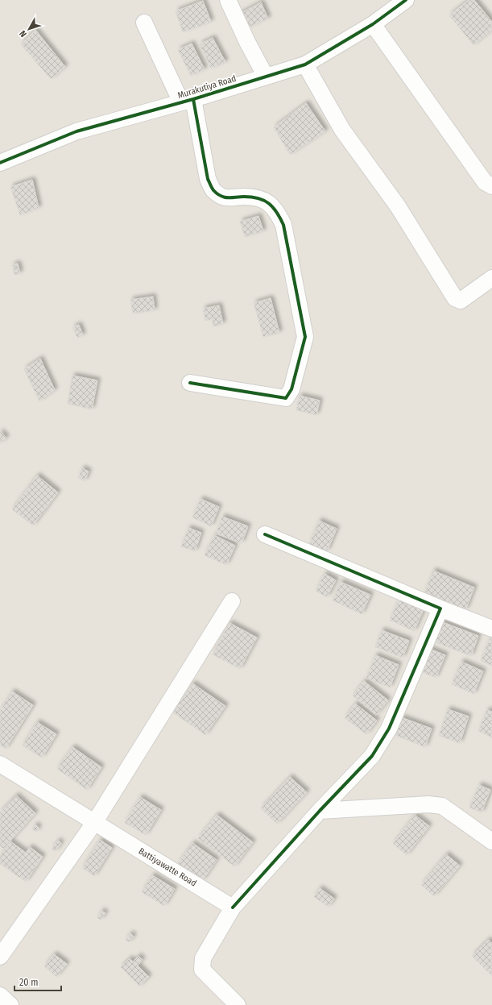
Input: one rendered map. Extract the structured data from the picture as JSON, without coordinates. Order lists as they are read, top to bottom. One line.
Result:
{"streets":{"street":["Murakutiya Road","Battiyawatte Road"]},"scale_bar":"20 m","north":"bottom left"}
